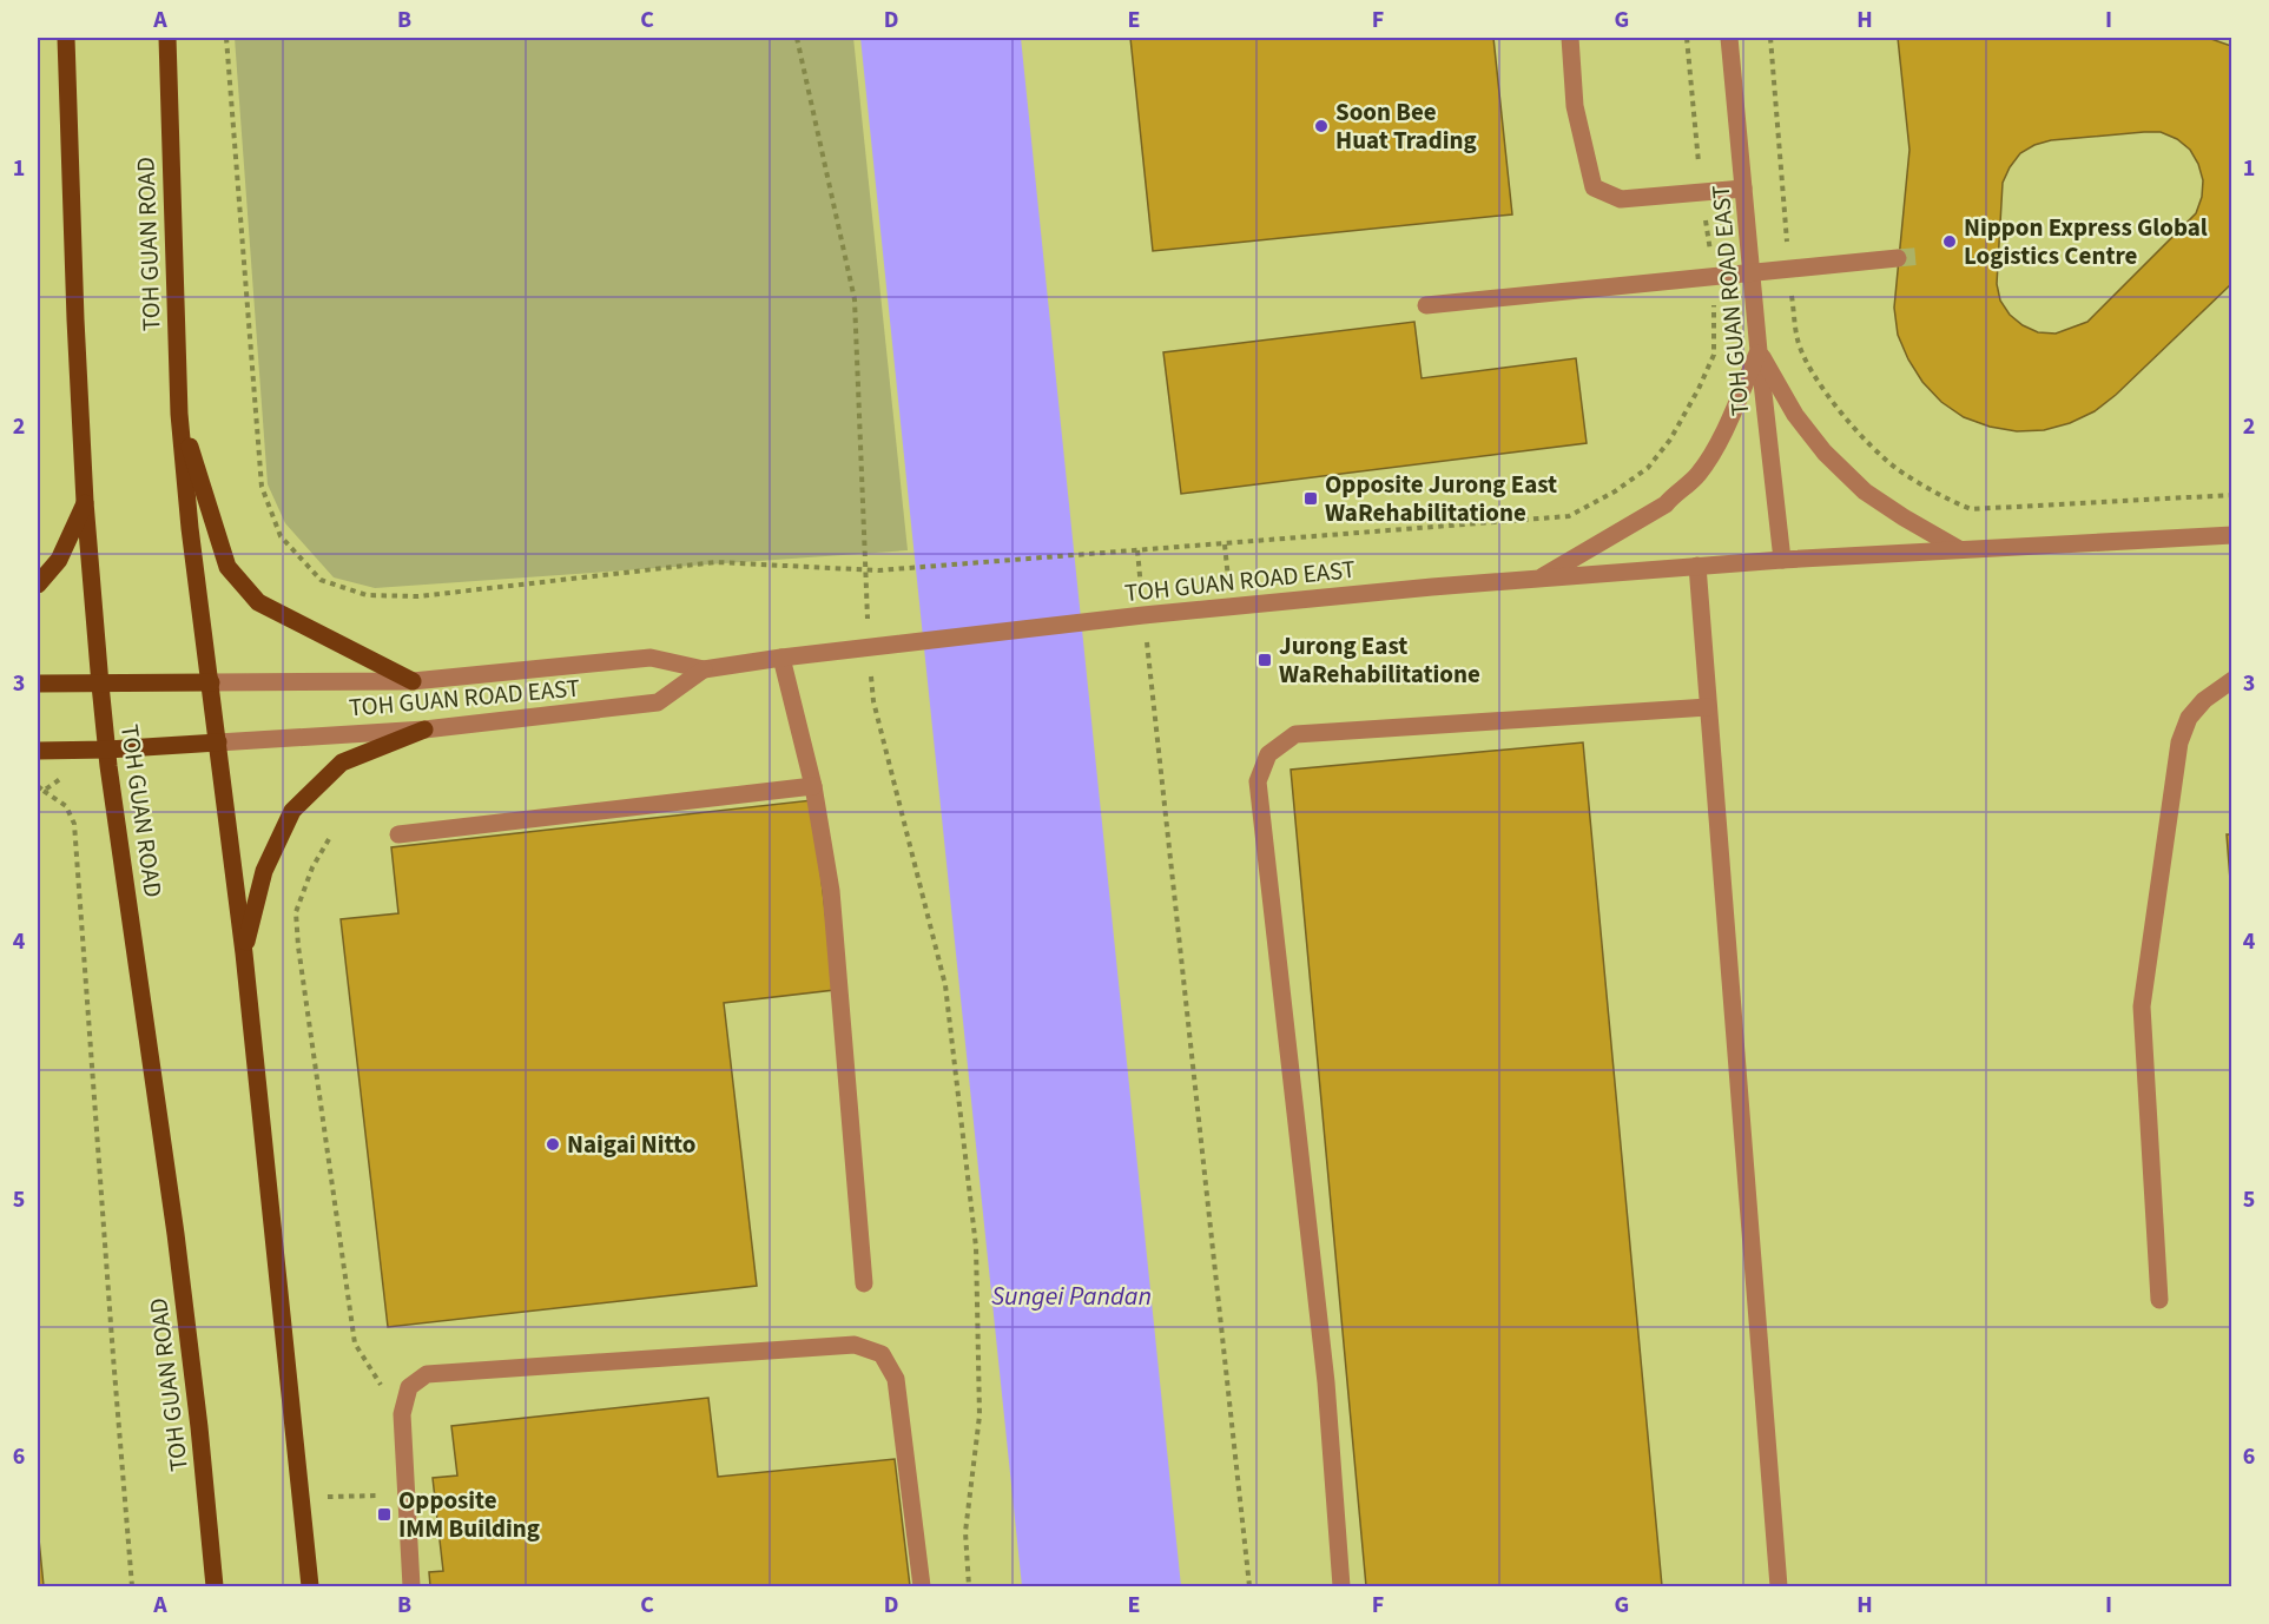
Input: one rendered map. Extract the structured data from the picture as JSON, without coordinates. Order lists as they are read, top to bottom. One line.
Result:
{"streets":{"main road":["TOH GUAN ROAD"],"street":["TOH GUAN ROAD EAST"]},"crossings":[["TOH GUAN ROAD","TOH GUAN ROAD EAST"]],"water":["Sungei Pandan"],"places":{"other":["Soon Bee Huat Trading","Nippon Express Global Logistics Centre","Naigai Nitto"],"transit":["Opposite Jurong East WaRehabilitatione","Jurong East WaRehabilitatione","Opposite IMM Building"]},"grid":{"columns":["A","B","C","D","E","F","G","H","I"],"rows":["1","2","3","4","5","6"]}}
